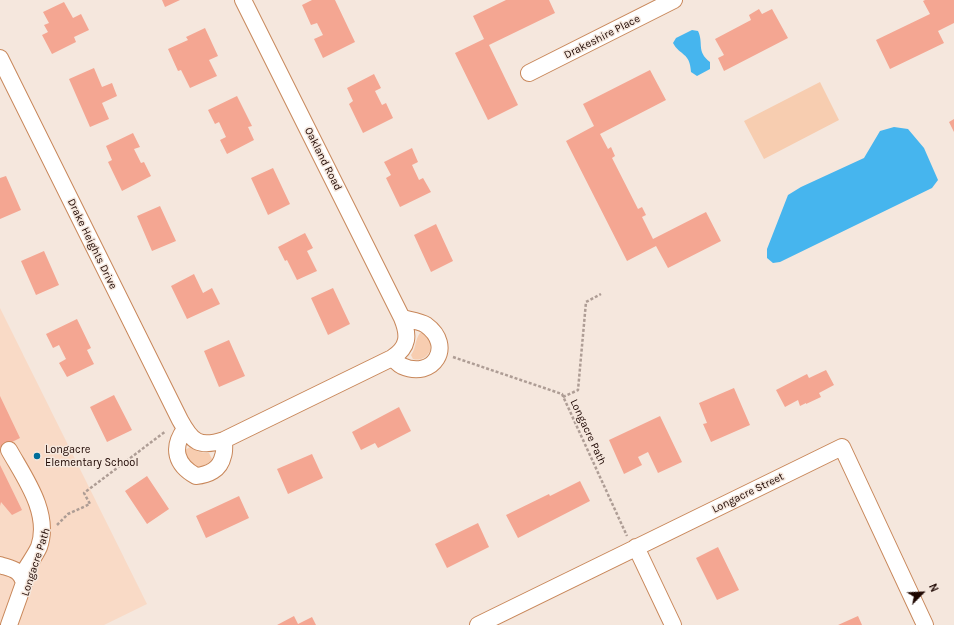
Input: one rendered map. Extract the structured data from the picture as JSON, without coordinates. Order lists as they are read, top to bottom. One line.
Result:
{"streets":{"street":["Drakeshire Place","Oakland Road","Drake Heights Drive","Longacre Street"],"path":["Longacre Path"]},"crossings":[["Oakland Road","Drake Heights Drive"],["Drake Heights Drive","Longacre Path"],["Longacre Path","Longacre Street"]],"places":["Longacre Elementary School"],"north":"top right"}
